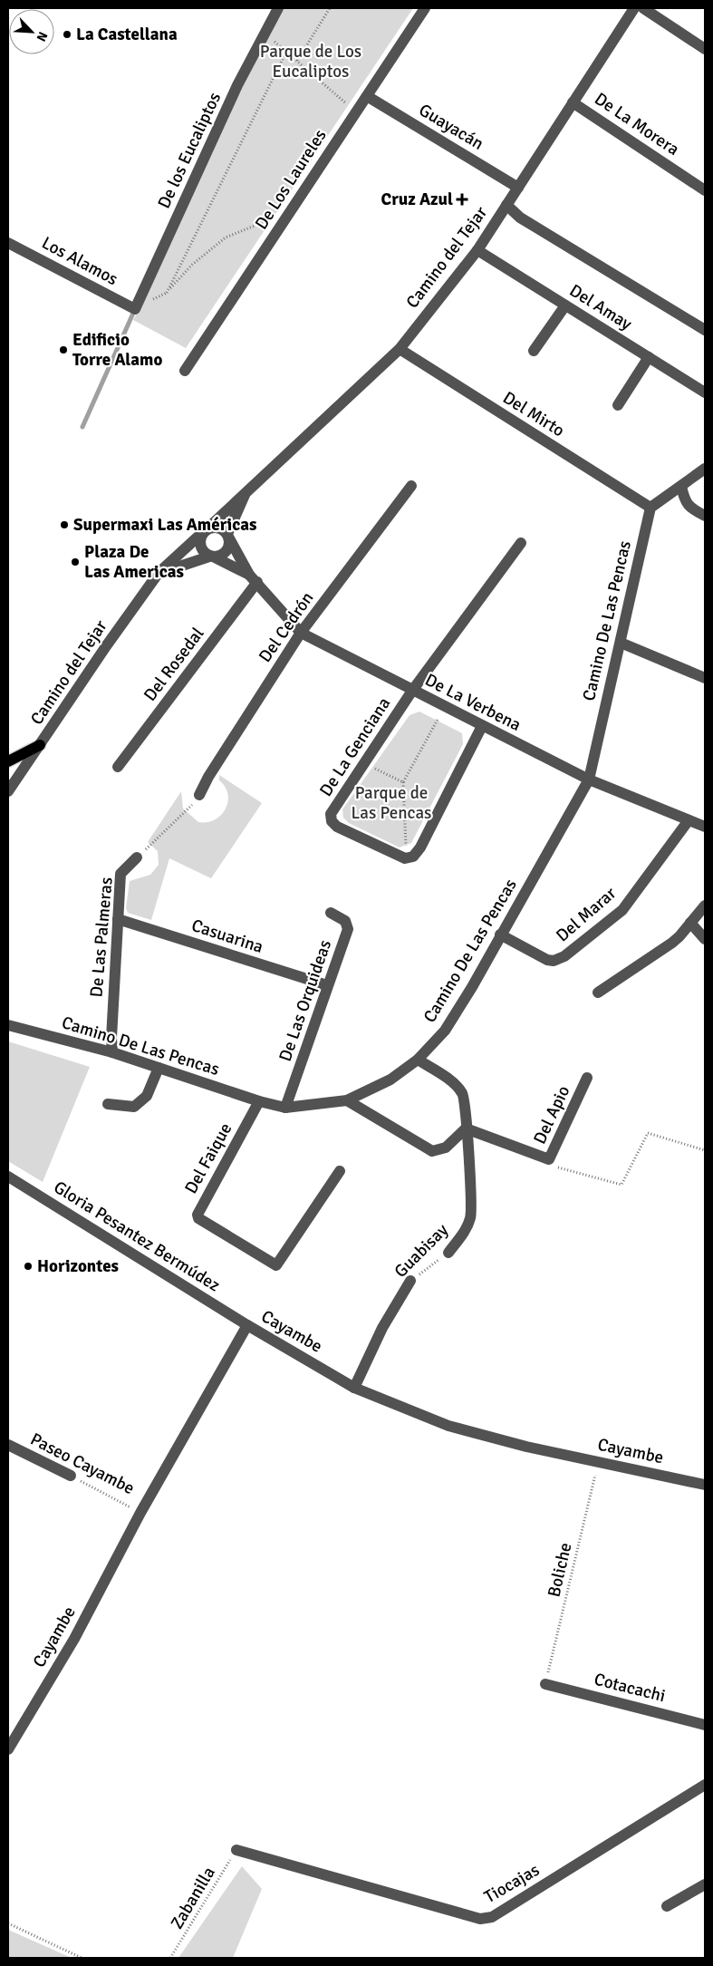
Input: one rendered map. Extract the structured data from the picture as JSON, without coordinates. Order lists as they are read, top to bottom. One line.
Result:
{"streets":{"street":["De La Morera","Guayacán","De los Eucaliptos","De Los Laureles","Camino del Tejar","Los Alamos","Del Amay","Del Mirto","Camino De Las Pencas","Del Cedrón","Del Rosedal","De La Verbena","De La Genciana","Del Marar","Casuarina","De Las Palmeras","De Las Orquideas","Del Apio","Del Faique","Gloria Pesantez Bermúdez","Guabisay","Cayambe","Paseo Cayambe","Cotacachi","Tiocajas"],"path":["Boliche","Zabanilla"]},"crossings":[["De La Morera","Camino del Tejar"],["Guayacán","De Los Laureles"],["Guayacán","Camino del Tejar"],["De los Eucaliptos","Los Alamos"],["Camino del Tejar","Del Amay"],["Camino del Tejar","Del Mirto"],["Camino del Tejar","De La Verbena"],["Del Mirto","Camino De Las Pencas"],["Camino De Las Pencas","De La Verbena"],["Camino De Las Pencas","Del Marar"],["Camino De Las Pencas","De Las Palmeras"],["Camino De Las Pencas","De Las Orquideas"],["Camino De Las Pencas","Del Faique"],["Camino De Las Pencas","Guabisay"],["Del Cedrón","De La Verbena"],["Del Rosedal","De La Verbena"],["De La Verbena","De La Genciana"],["De La Verbena","Del Marar"],["Casuarina","De Las Palmeras"],["Casuarina","De Las Orquideas"],["Del Apio","Guabisay"],["Gloria Pesantez Bermúdez","Cayambe"],["Guabisay","Cayambe"],["Cayambe","Paseo Cayambe"],["Cayambe","Boliche"],["Boliche","Cotacachi"],["Tiocajas","Zabanilla"]],"parks":["Parque de Los Eucaliptos","Parque de Las Pencas"],"places":{"other":["La Castellana","Edificio Torre Alamo","Supermaxi Las Américas","Plaza De Las Americas","Horizontes"],"health":["Cruz Azul"]},"north":"bottom right"}
